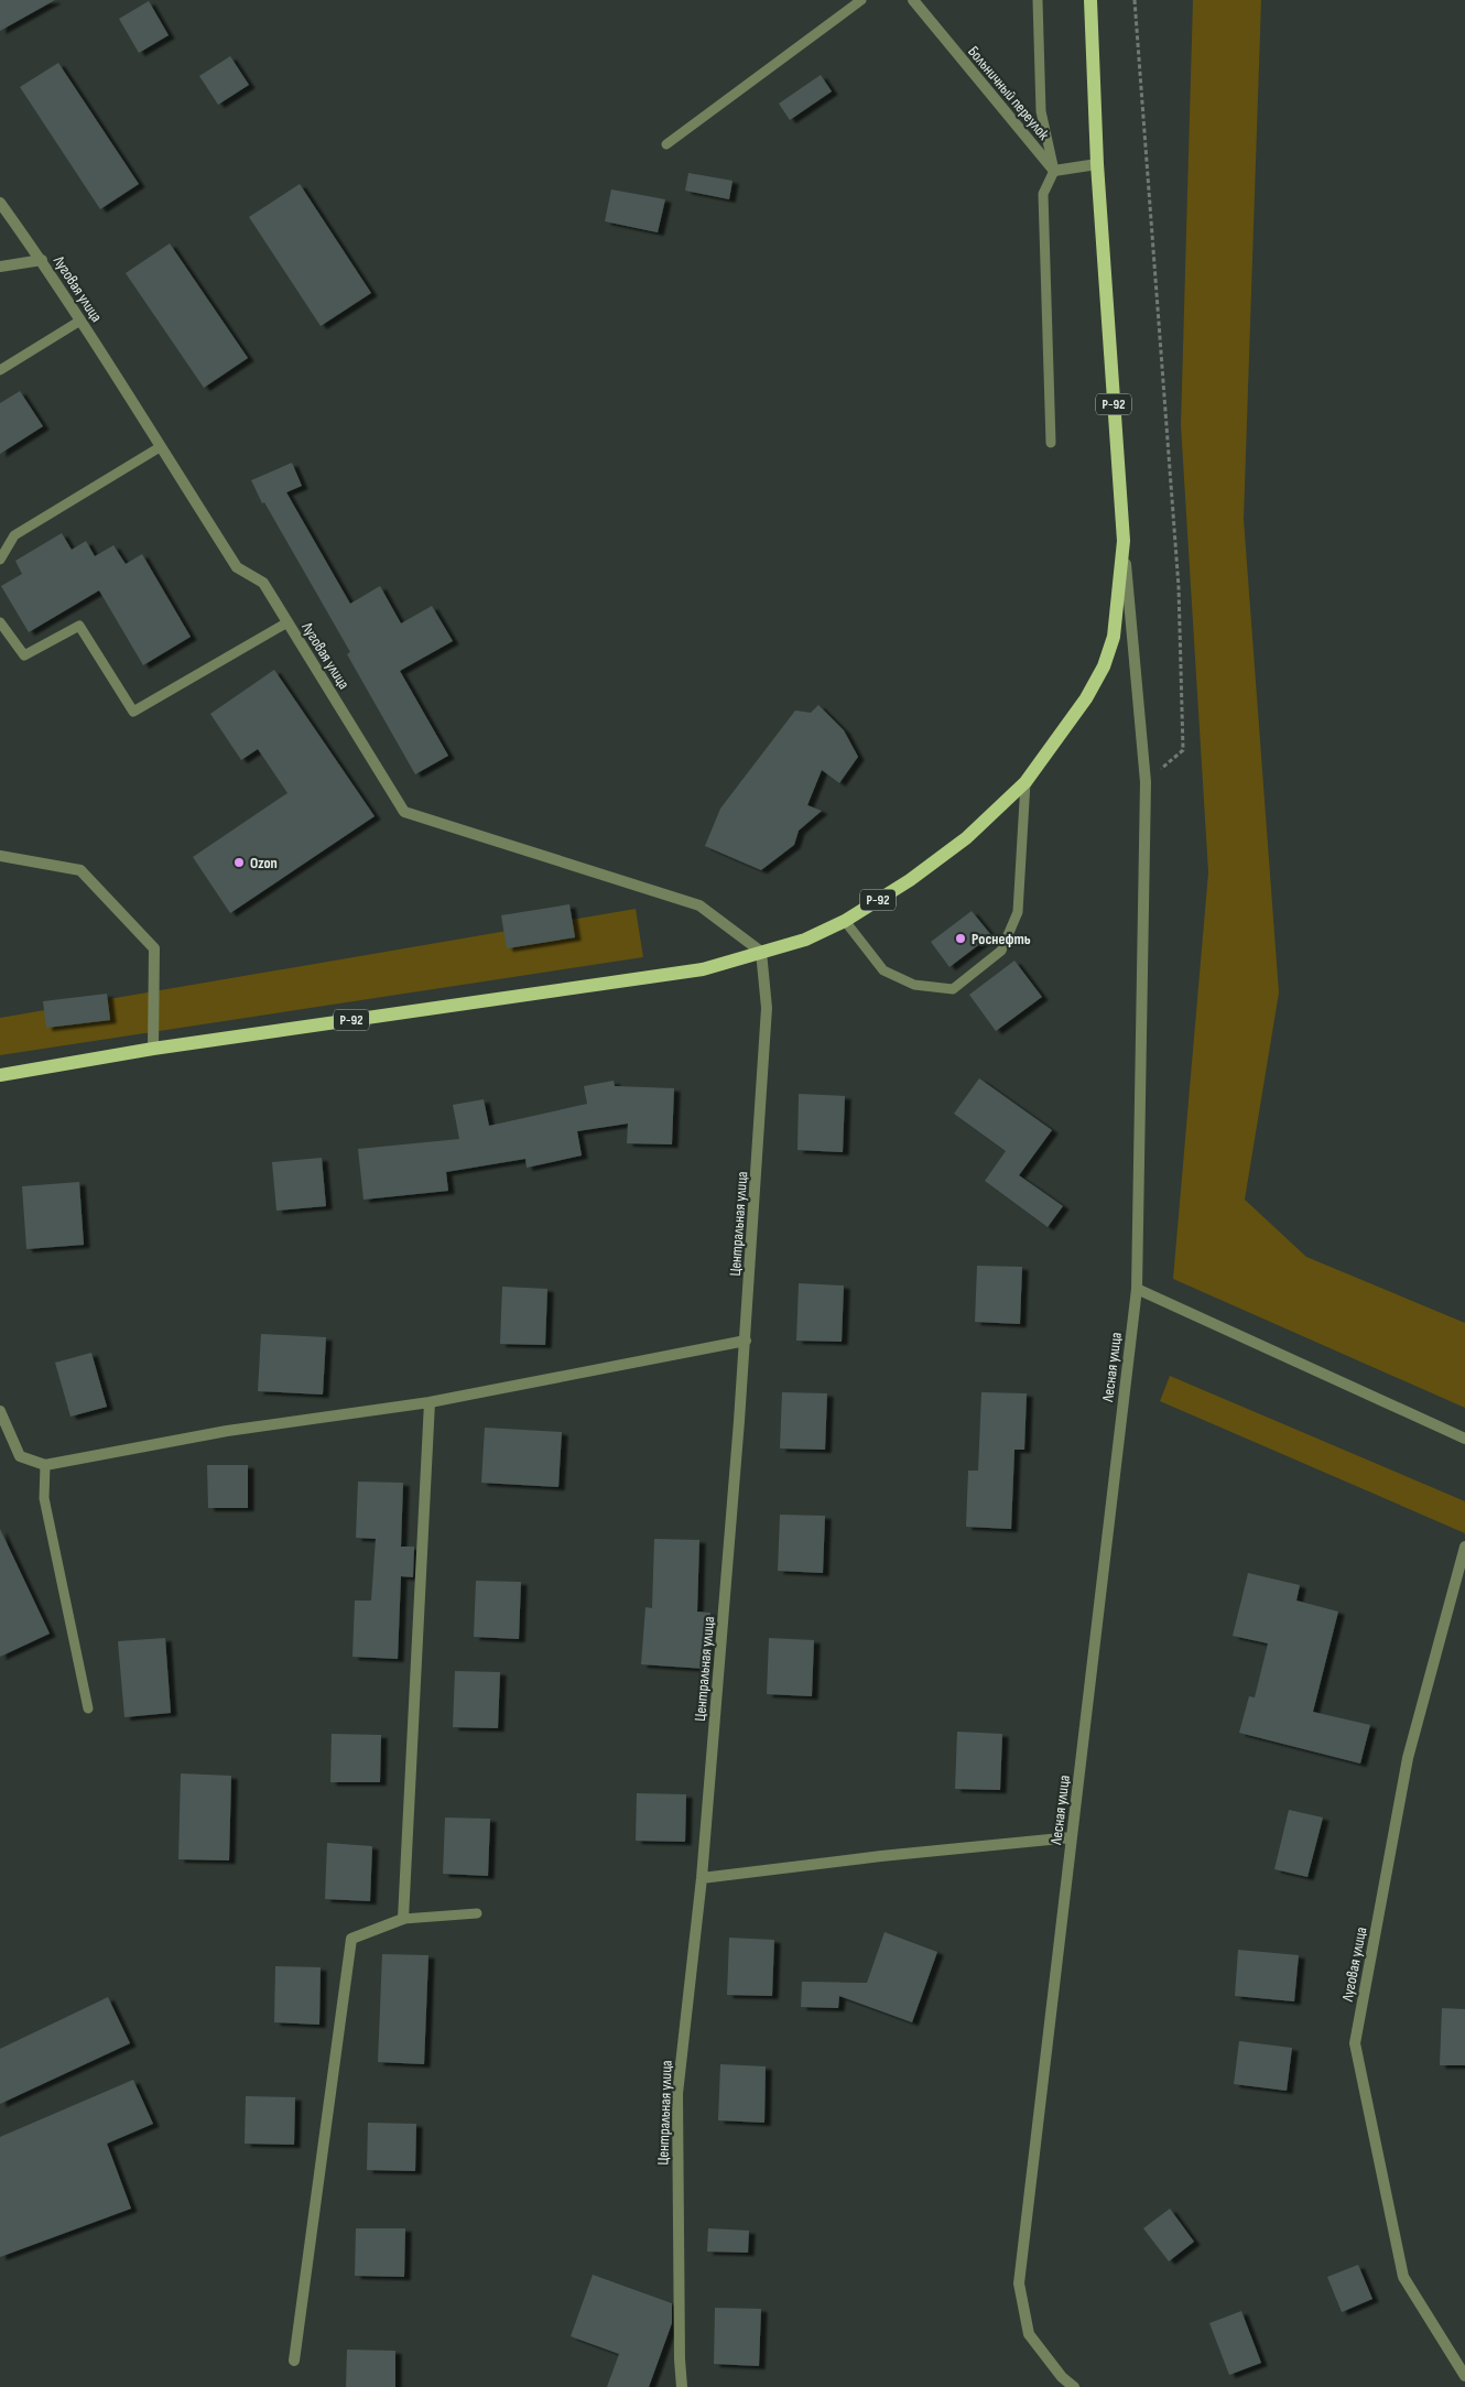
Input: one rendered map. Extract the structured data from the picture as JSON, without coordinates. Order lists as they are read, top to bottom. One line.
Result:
{"streets":{"main road":["Р-92"],"street":["Больничный переулок","Луговая улица","Центральная улица","Лесная улица"]},"crossings":[["Луговая улица","Р-92"],["Луговая улица","Центральная улица"],["Р-92","Центральная улица"],["Р-92","Лесная улица"]],"places":["Ozon","Роснефть"]}
